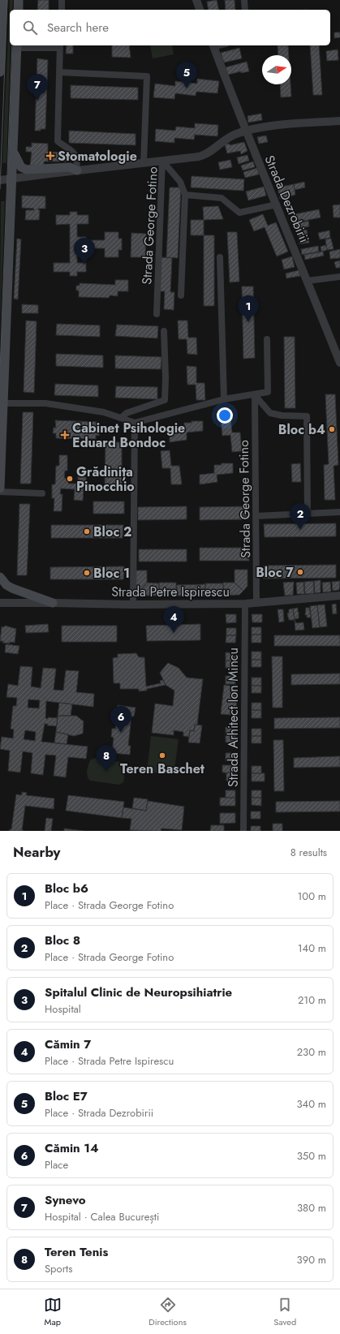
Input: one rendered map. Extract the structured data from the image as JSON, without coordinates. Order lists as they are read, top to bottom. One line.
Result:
{"streets":{"street":["Strada Dezrobirii","Strada George Fotino","Strada Petre Ispirescu","Strada Arhitect Ion Mincu"]},"crossings":[["Strada George Fotino","Strada Petre Ispirescu"],["Strada Petre Ispirescu","Strada Arhitect Ion Mincu"]],"places":{"health":["Stomatologie","Cabinet Psihologie Eduard Bondoc"],"other":["Bloc b4","Grădinița Pinocchio","Bloc 2","Bloc 7","Bloc 1","Teren Baschet"]},"north":"right","page":{"search":"Search here","pins":["5","7","3","1","2","4","6","8"],"heading":["Nearby","8 results"],"list":[{"mark":"1","name":"Bloc b6","note":"Place · Strada George Fotino","value":"100 m"},{"mark":"2","name":"Bloc 8","note":"Place · Strada George Fotino","value":"140 m"},{"mark":"3","name":"Spitalul Clinic de Neuropsihiatrie","note":"Hospital","value":"210 m"},{"mark":"4","name":"Cămin 7","note":"Place · Strada Petre Ispirescu","value":"230 m"},{"mark":"5","name":"Bloc E7","note":"Place · Strada Dezrobirii","value":"340 m"},{"mark":"6","name":"Cămin 14","note":"Place","value":"350 m"},{"mark":"7","name":"Synevo","note":"Hospital · Calea București","value":"380 m"},{"mark":"8","name":"Teren Tenis","note":"Sports","value":"390 m"}],"nav":["Map","Directions","Saved"]}}
